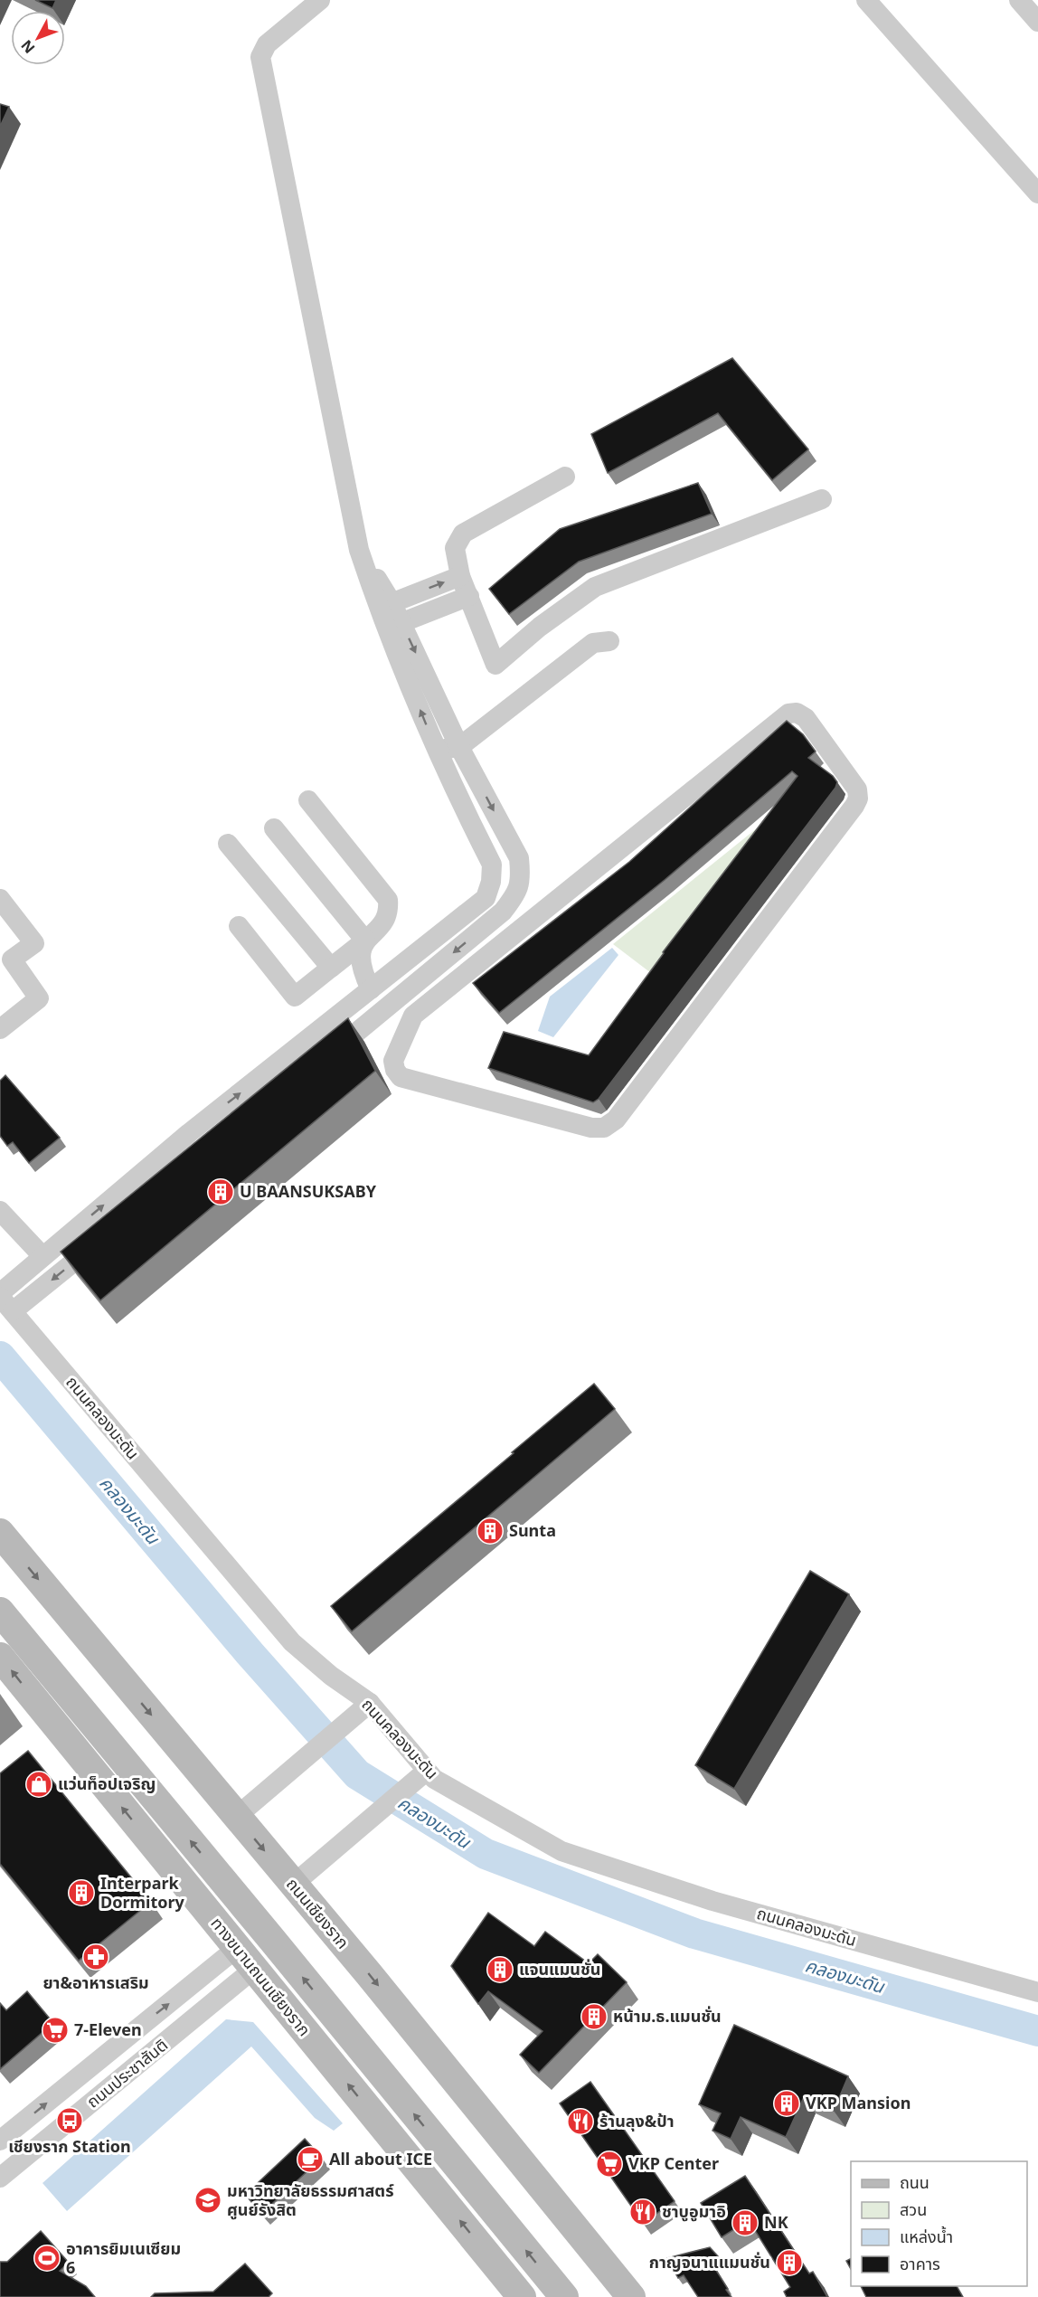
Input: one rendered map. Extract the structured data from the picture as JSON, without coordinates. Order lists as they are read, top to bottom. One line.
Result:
{"streets":{"main road":["ถนนเชียงราก","ทางขนานถนนเชียงราก"],"street":["ถนนคลองมะดัน","ถนนประชาสันติ"]},"crossings":[["ทางขนานถนนเชียงราก","ถนนประชาสันติ"]],"water":["คลองมะดัน"],"places":{"building":["U BAANSUKSABY","Sunta","Interpark Dormitory","แจนแมนชั่น","หน้าม.ธ.แมนชั่น","VKP Mansion","NK","กาญจนาแแมนชั่น"],"shop":["แว่นท็อปเจริญ"],"pharmacy":["ยา&อาหารเสริม"],"supermarket":["7-Eleven","VKP Center"],"bus stop":["เชียงราก Station"],"restaurant":["ร้านลุง&ป้า","ชาบูอูมาอิ"],"cafe":["All about ICE"],"school or university":["มหาวิทยาลัยธรรมศาสตร์ ศูนย์รังสิต"],"sports":["อาคารยิมเนเซียม 6"]},"legend":["ถนน","สวน","แหล่งน้ำ","อาคาร"],"north":"bottom left"}
